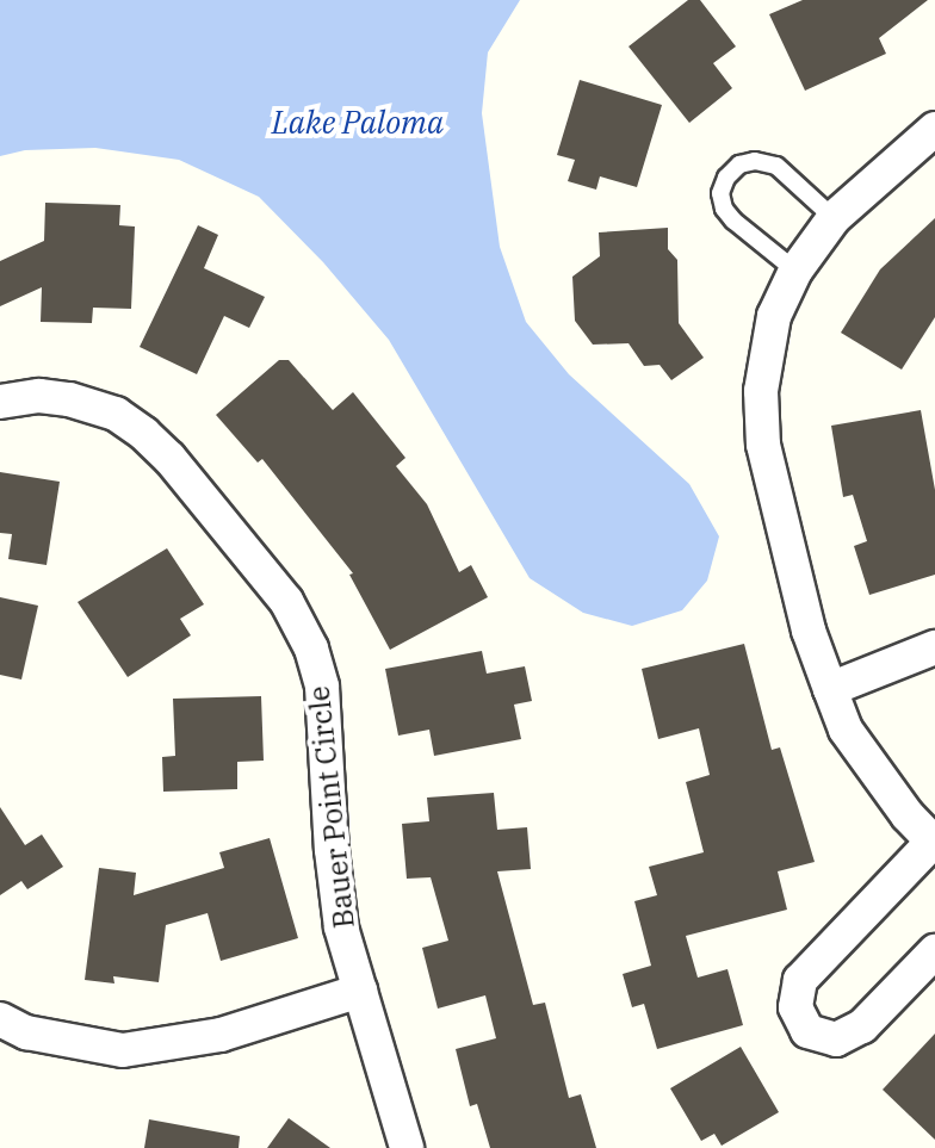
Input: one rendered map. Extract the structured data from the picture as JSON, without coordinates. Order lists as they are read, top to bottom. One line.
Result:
{"streets":{"street":["Bauer Point Circle"]},"water":["Lake Paloma"]}
